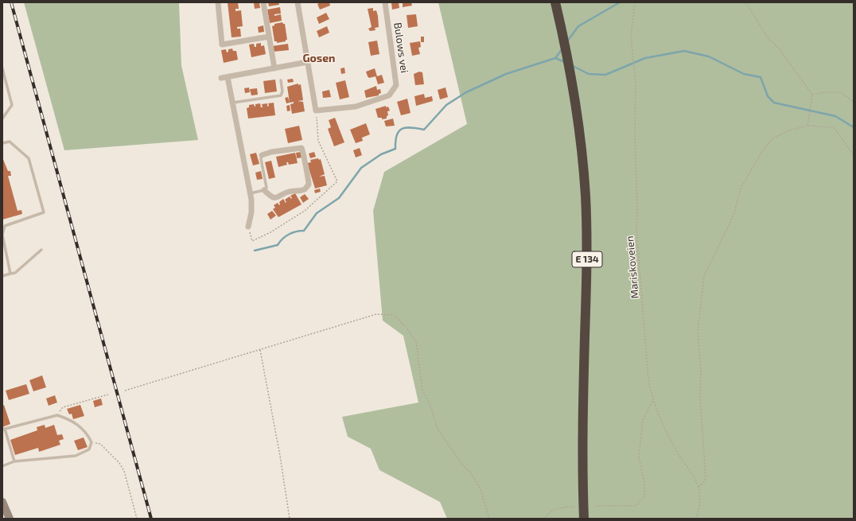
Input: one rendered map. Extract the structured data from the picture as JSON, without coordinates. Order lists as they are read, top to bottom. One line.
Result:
{"streets":{"highway":["E 134"],"street":["Bulows vei"],"path":["Mariskoveien"]},"districts":["Gosen"]}
